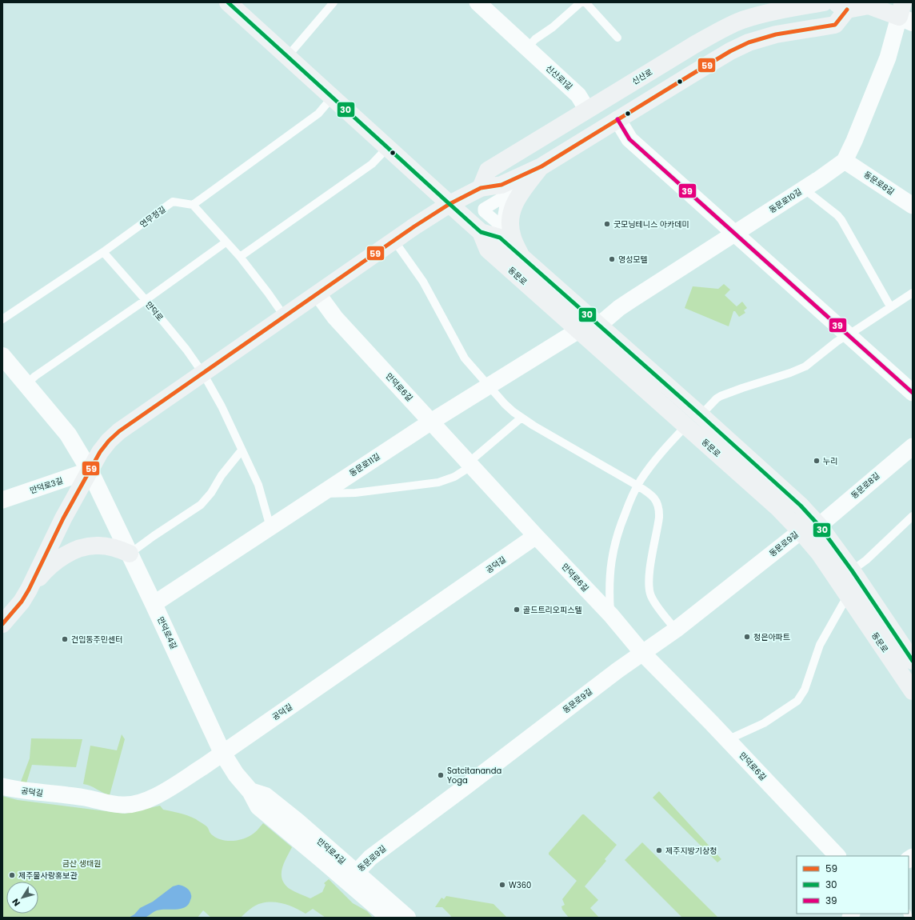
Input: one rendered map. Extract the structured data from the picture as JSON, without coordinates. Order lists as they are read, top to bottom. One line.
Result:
{"streets":{"main road":["신산로","동문로"],"street":["신산로1길","동문로8길","동문로10길","만덕로6길","동문로11길","만덕로3길","동문로9길","공덕길","만덕로4길"],"lane":["연무정길","만덕로"]},"crossings":[["신산로","신산로1길"],["동문로8길","동문로10길"],["동문로8길","동문로"],["동문로10길","동문로"],["연무정길","만덕로"],["동문로","동문로11길"],["동문로","동문로9길"],["만덕로","동문로11길"],["만덕로6길","동문로11길"],["만덕로6길","동문로9길"],["만덕로6길","공덕길"],["동문로11길","만덕로4길"],["만덕로3길","만덕로4길"],["동문로9길","만덕로4길"],["공덕길","만덕로4길"]],"parks":["금산 생태원"],"places":["굿모닝테니스 아카데미","영성모텔","누리","골드트리오피스텔","청은아파트","건입동주민센터","Satcitananda Yoga","제주지방기상청","제주물사랑홍보관","W360"],"lines":["transit line 30","transit line 59","transit line 39"],"legend":["59","30","39"],"north":"bottom left"}
